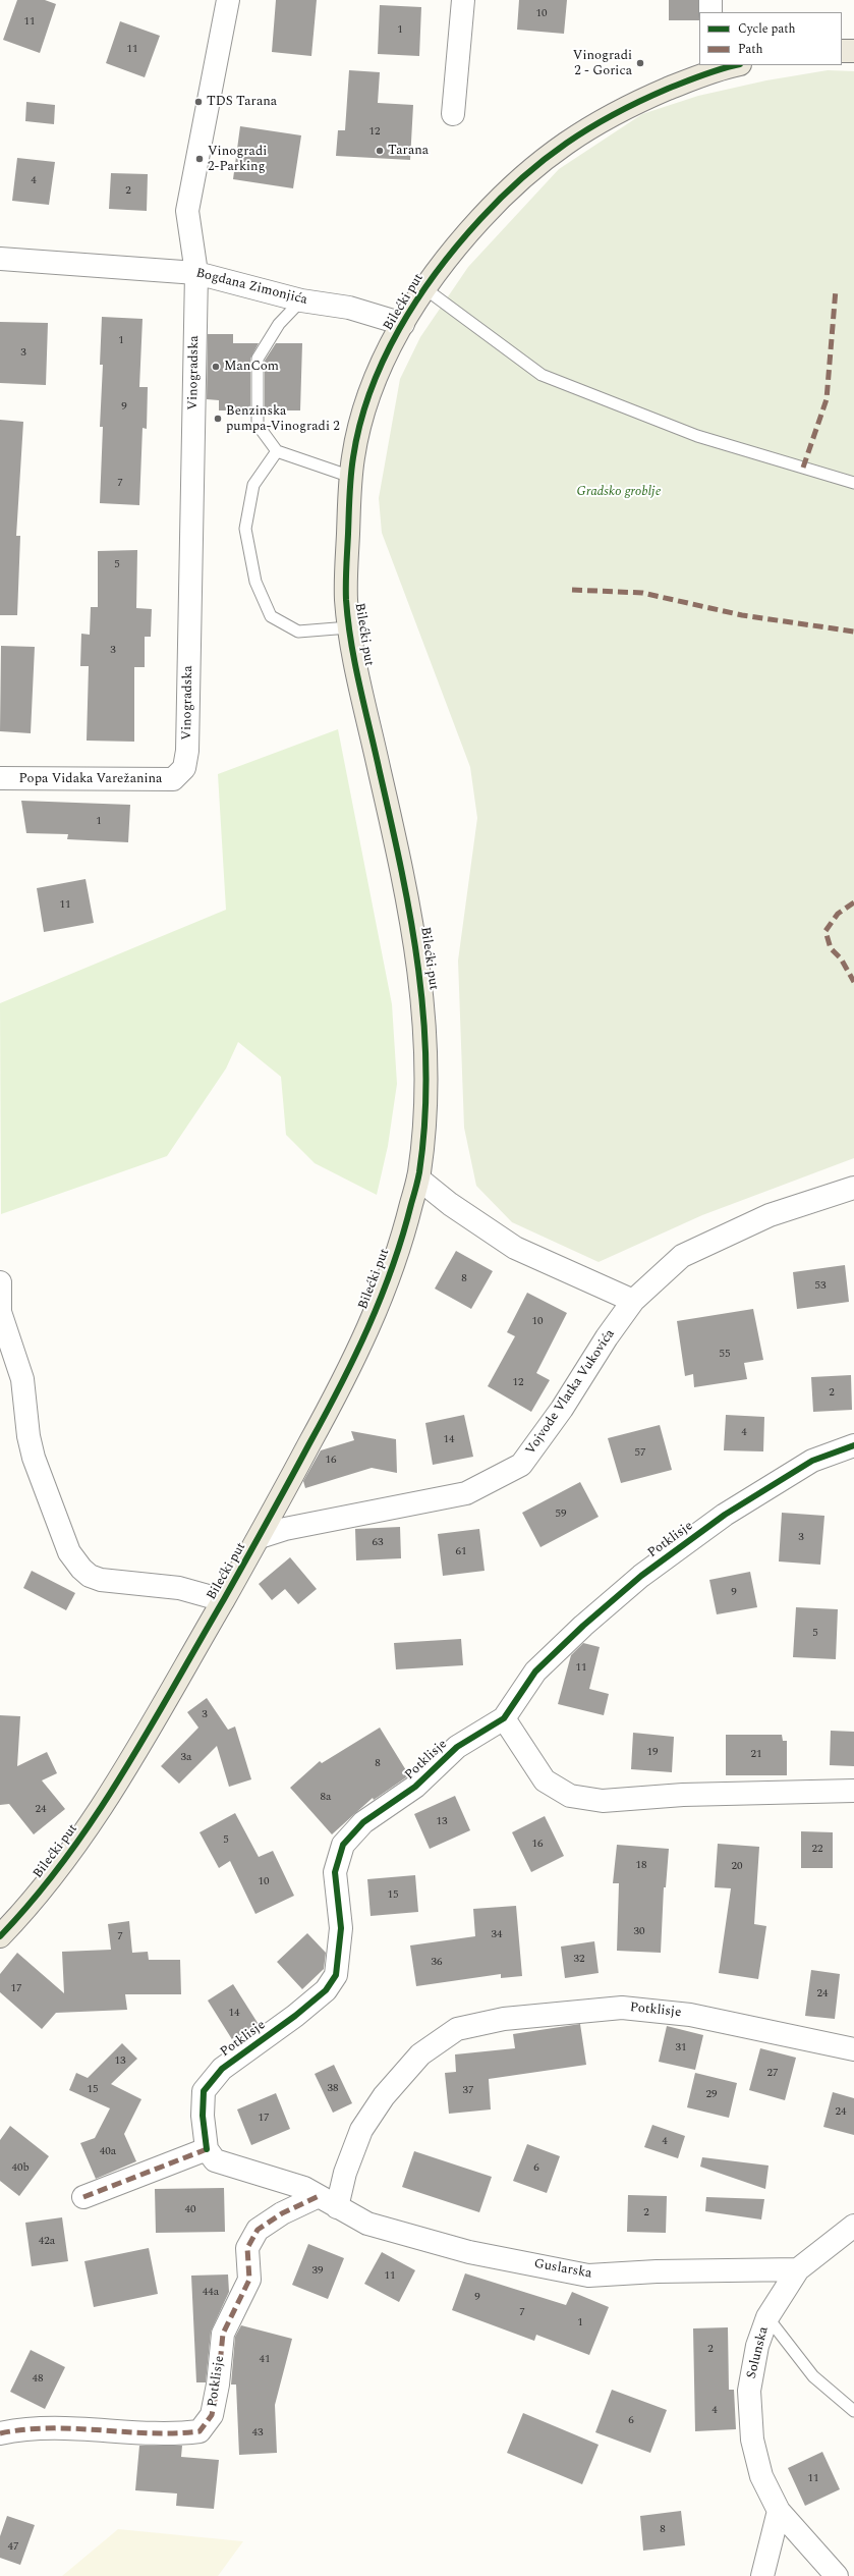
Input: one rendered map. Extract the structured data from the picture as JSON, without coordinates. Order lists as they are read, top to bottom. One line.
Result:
{"streets":{"main road":["Bilećki put"],"street":["Bogdana Zimonjića","Vinogradska","Popa Vidaka Varežanina","Vojvode Vlatka Vukovića","Potklisje","Guslarska","Solunska"]},"crossings":[["Bogdana Zimonjića","Bilećki put"],["Bogdana Zimonjića","Vinogradska"],["Bilećki put","Vojvode Vlatka Vukovića"],["Vinogradska","Popa Vidaka Varežanina"],["Potklisje","Guslarska"],["Guslarska","Solunska"]],"parks":["Gradsko groblje"],"places":["Vinogradi 2 - Gorica","TDS Tarana","Tarana","Vinogradi 2-Parking","ManCom","Benzinska pumpa-Vinogradi 2"],"house_numbers":["10","11","1","11","12","4","2","1","3","9","7","5","3","1","11","8","53","10","55","12","2","4","14","57","16","59","3","63","61","9","5","11","3","19","21","3а","8","8a","24","13","5","16","22","18","20","10","15","30","34","7","32","36","17","24","14","31","13","27","38","15","37","29","24","17","4","40a","40b","6","40","2","42a","39","11","44a","9","7","1","2","41","48","4","6","43","11","8","47"],"legend":["Cycle path","Path"]}
